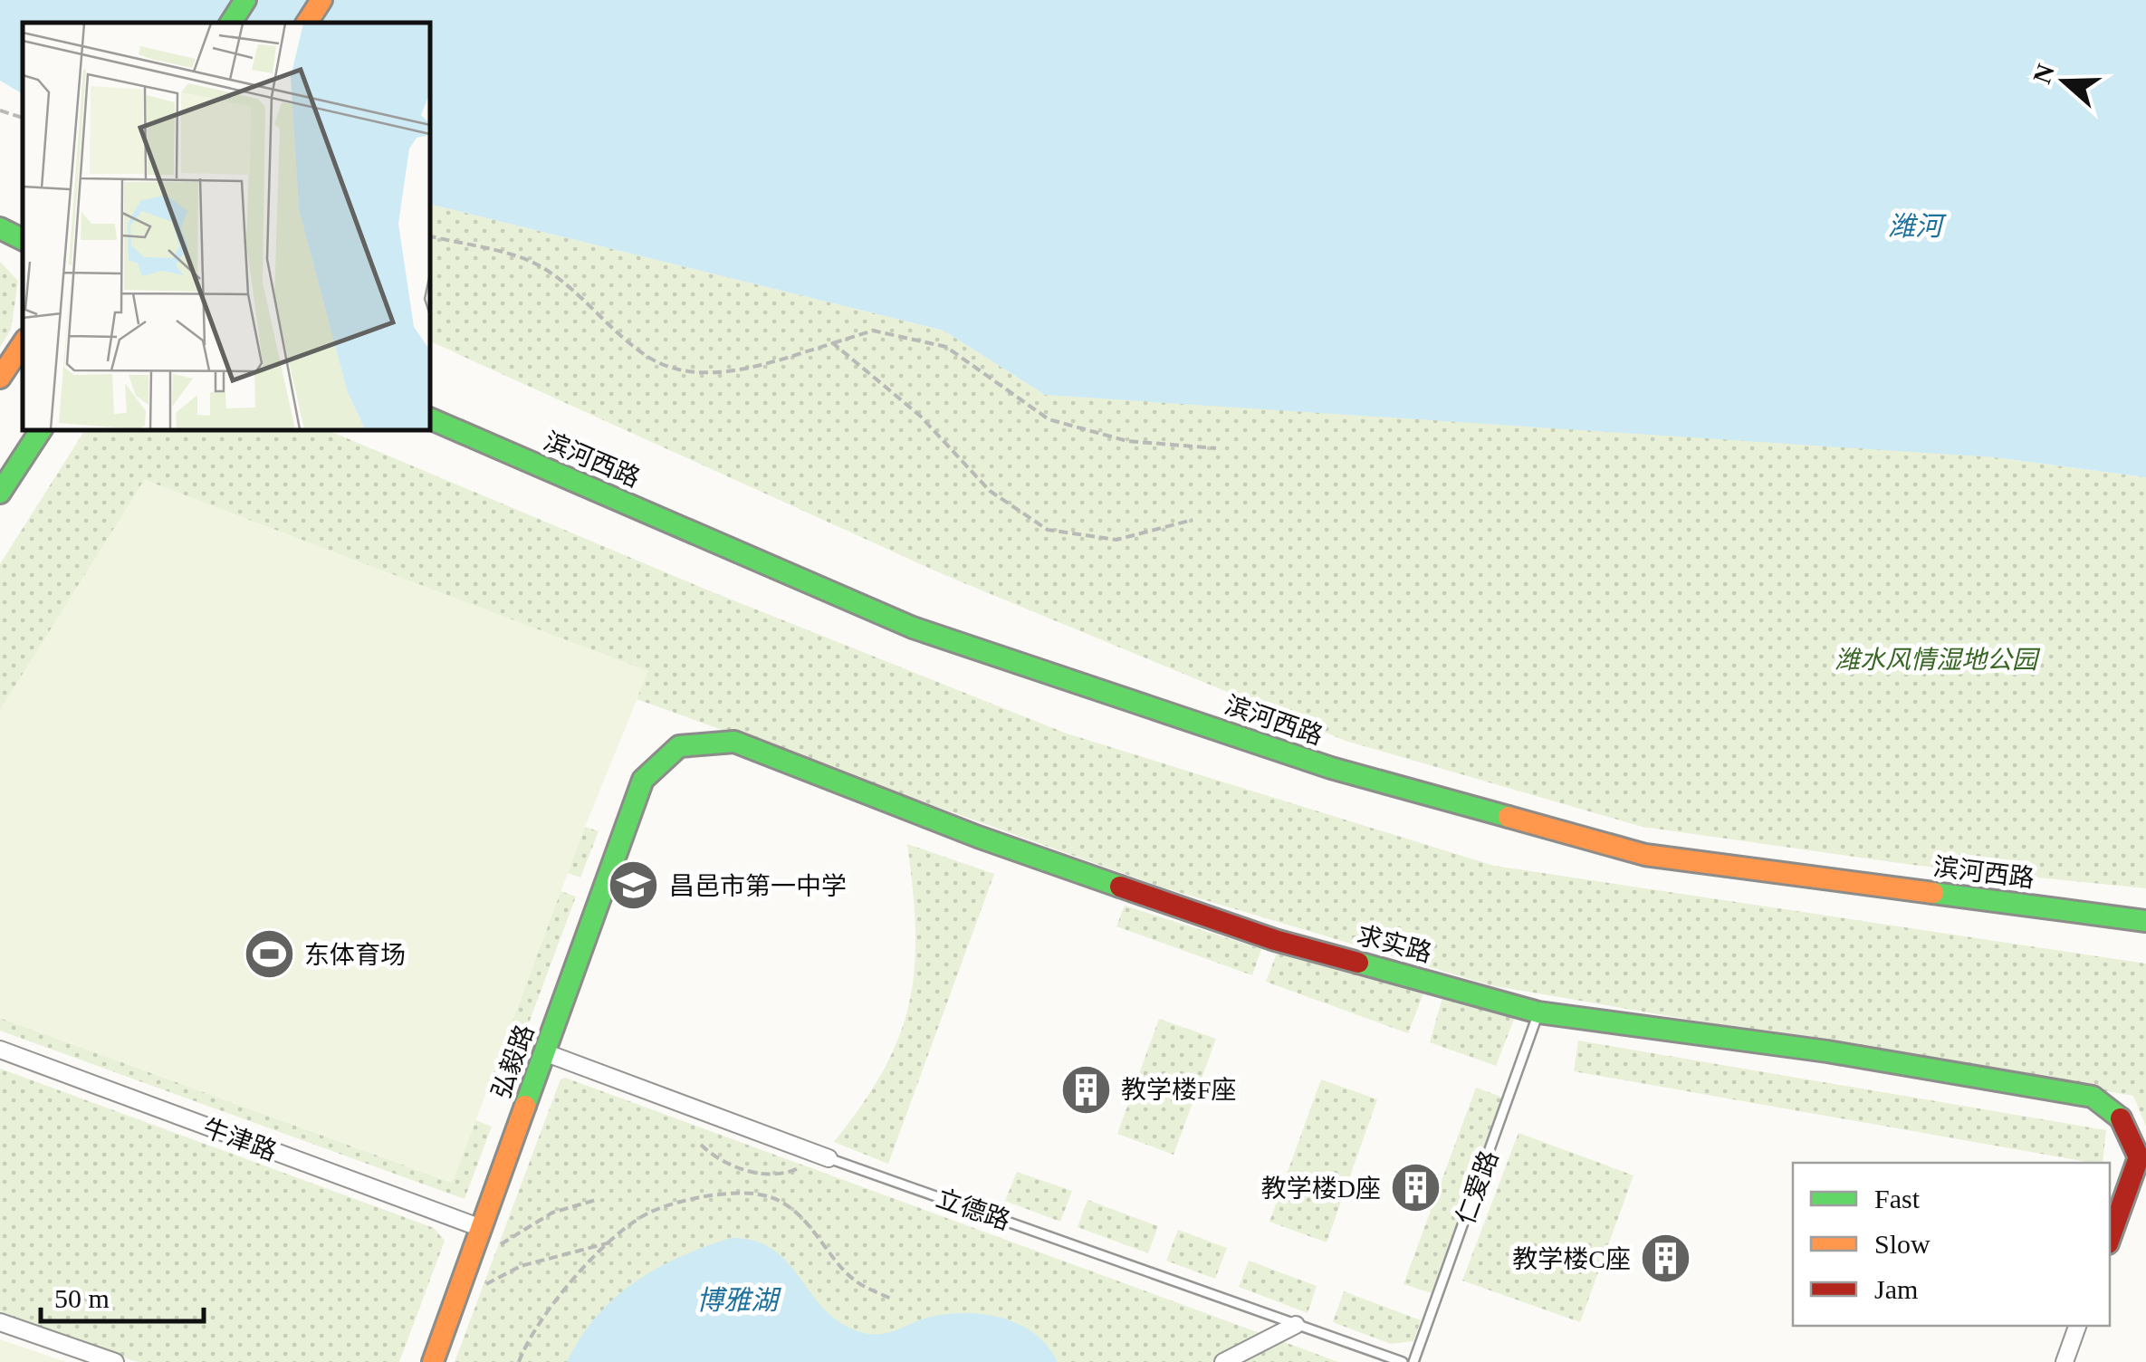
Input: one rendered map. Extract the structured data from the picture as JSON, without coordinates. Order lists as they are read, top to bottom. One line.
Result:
{"streets":{"street":["滨河西路","求实路","弘毅路","牛津路","立德路"],"lane":["仁爱路"]},"crossings":[["求实路","弘毅路"],["求实路","仁爱路"],["弘毅路","牛津路"],["弘毅路","立德路"]],"water":["潍河","博雅湖"],"parks":["潍水风情湿地公园"],"places":{"school or university":["昌邑市第一中学"],"sports":["东体育场"],"building":["教学楼F座","教学楼D座","教学楼C座"]},"legend":["Fast","Slow","Jam"],"scale_bar":"50 m","north":"left"}
